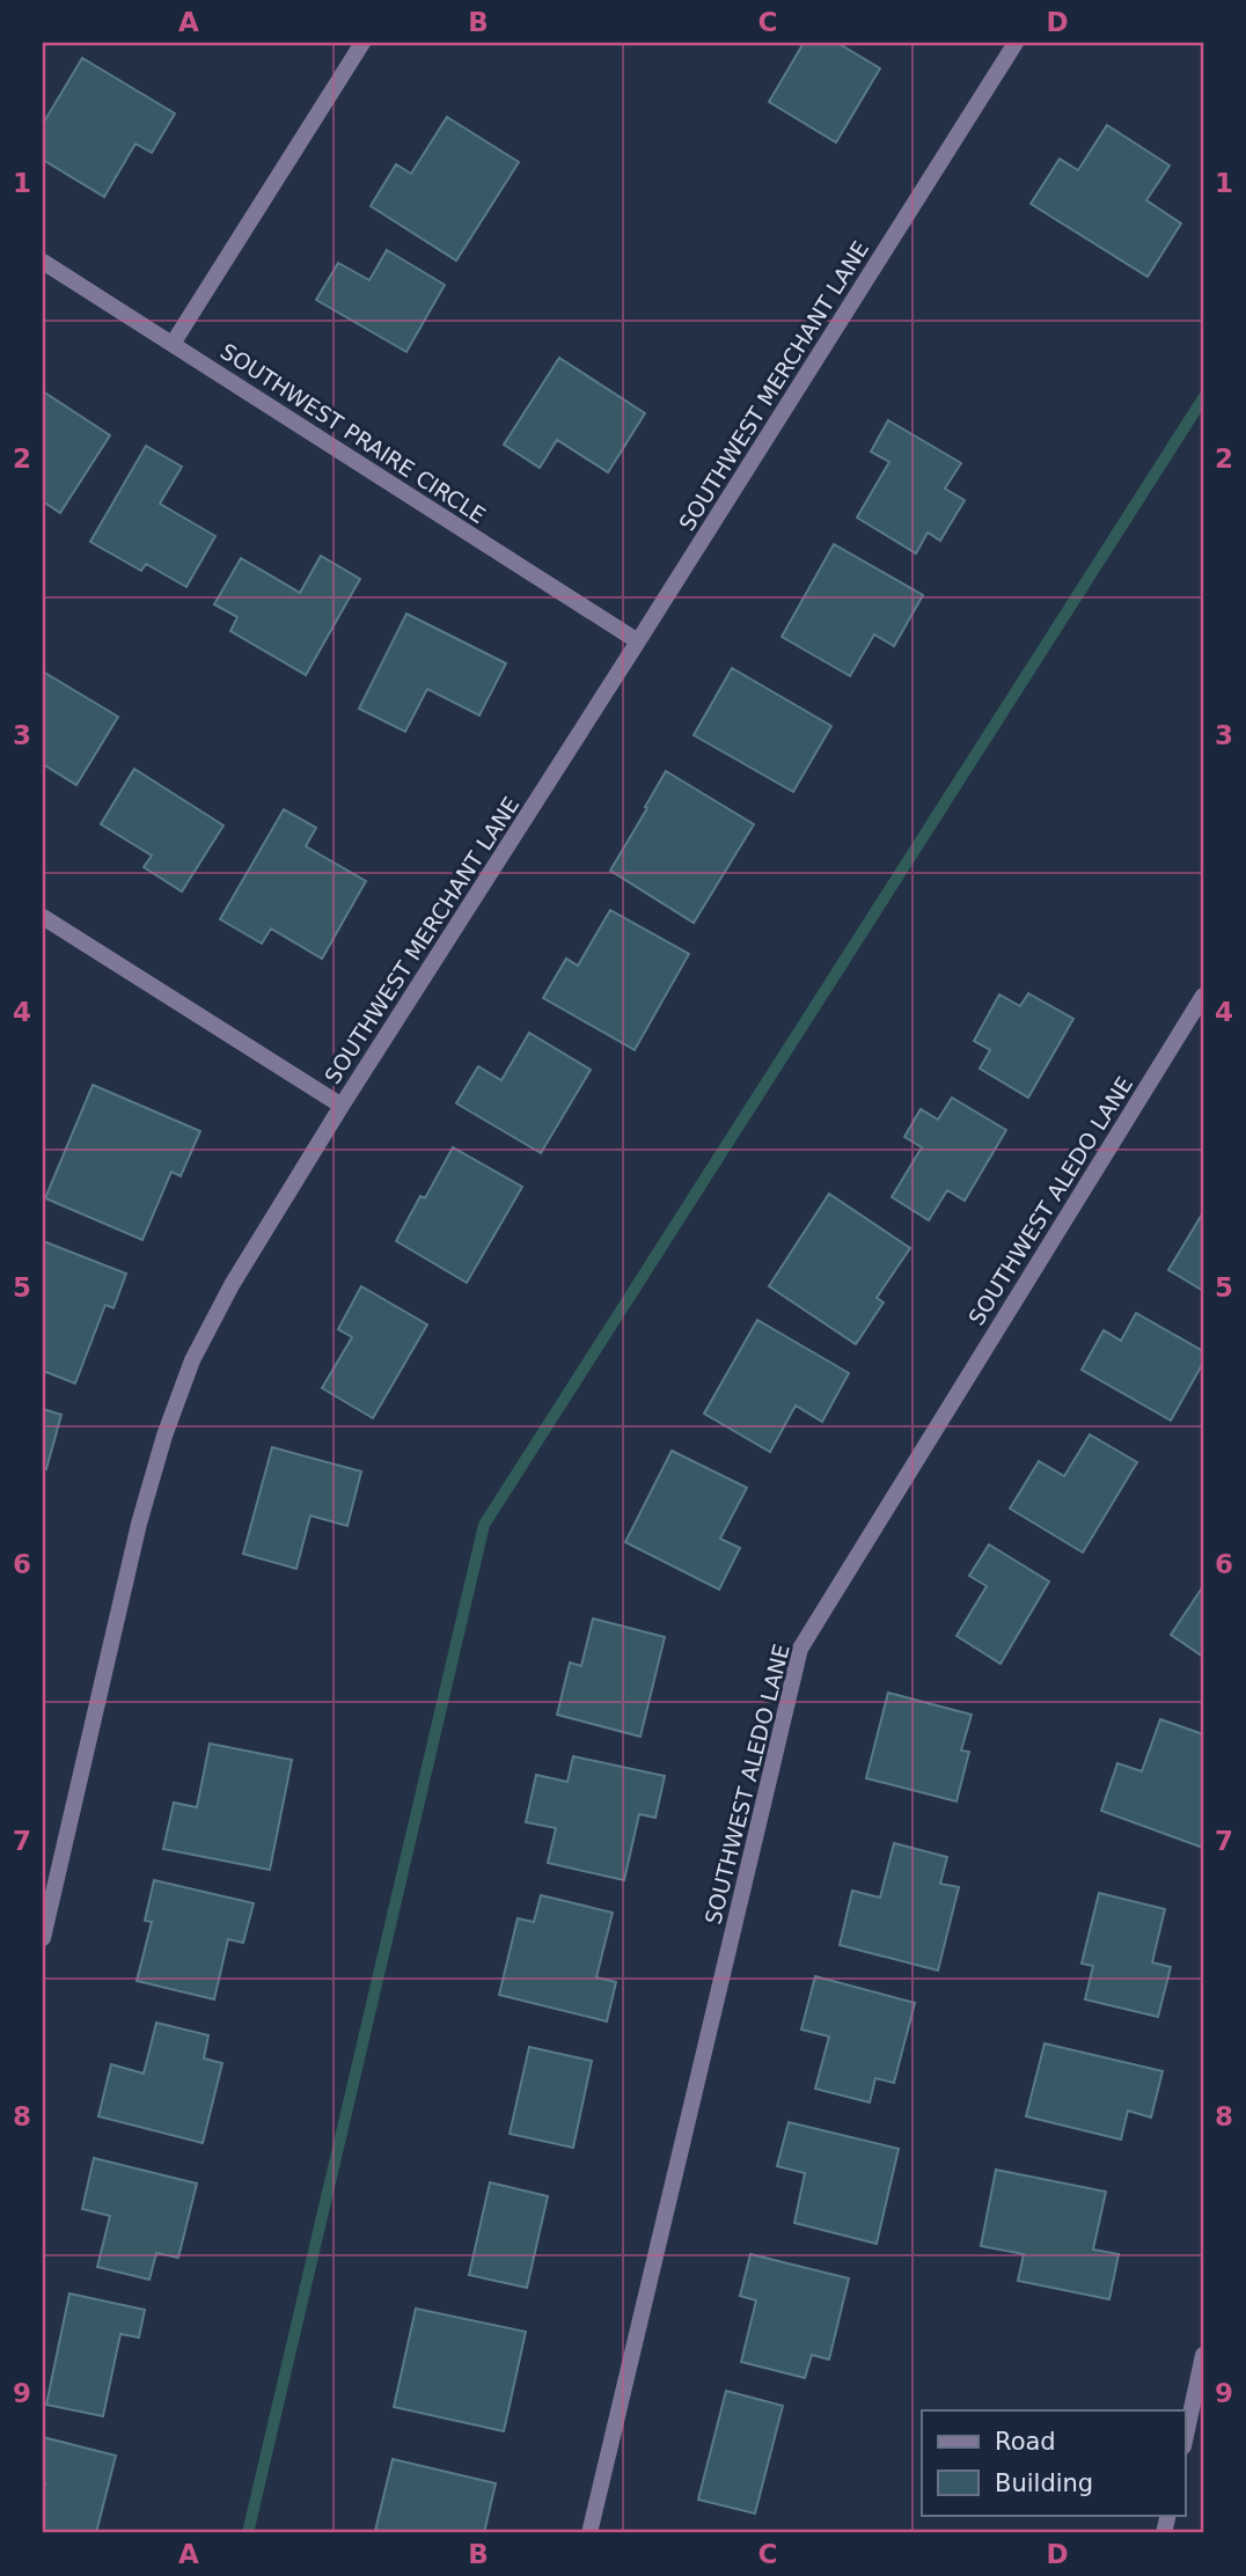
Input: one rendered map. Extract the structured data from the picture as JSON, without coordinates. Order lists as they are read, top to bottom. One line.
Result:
{"streets":{"street":["SOUTHWEST MERCHANT LANE","SOUTHWEST PRAIRE CIRCLE","SOUTHWEST ALEDO LANE"]},"crossings":[["SOUTHWEST MERCHANT LANE","SOUTHWEST PRAIRE CIRCLE"]],"legend":["Road","Building"],"grid":{"columns":["A","B","C","D"],"rows":["1","2","3","4","5","6","7","8","9"]}}
